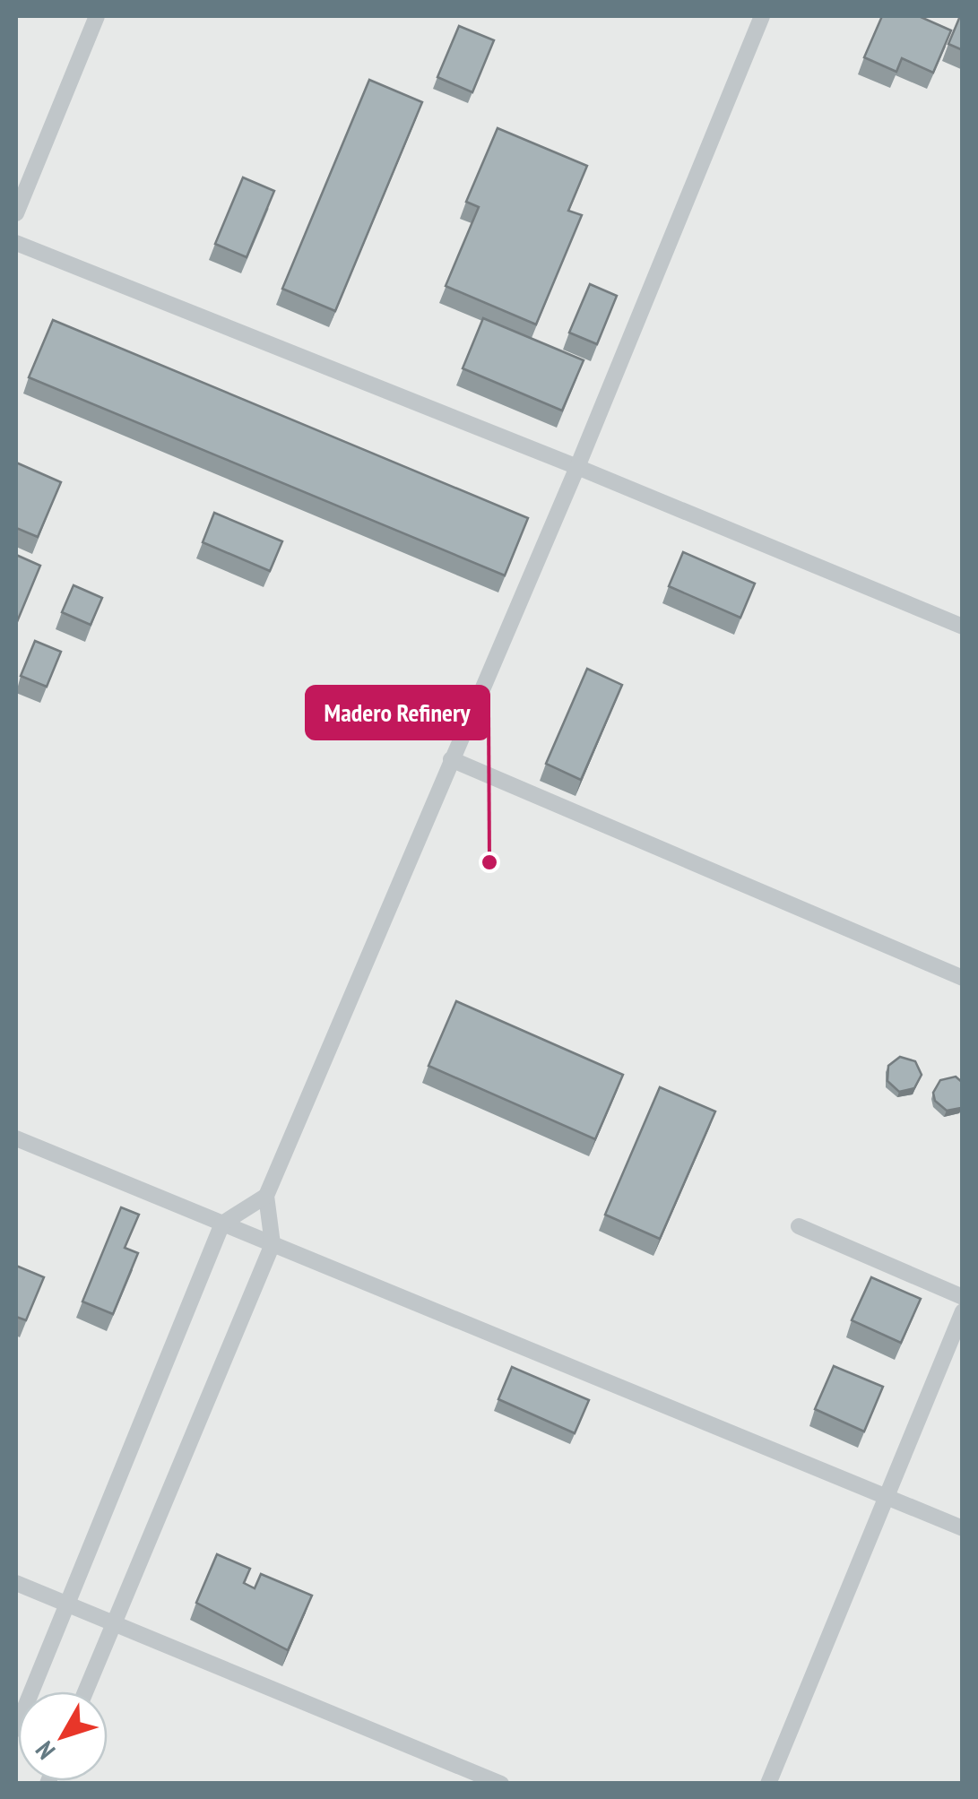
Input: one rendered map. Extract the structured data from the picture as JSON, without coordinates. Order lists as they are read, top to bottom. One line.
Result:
{"places":["Madero Refinery"],"north":"bottom left"}
